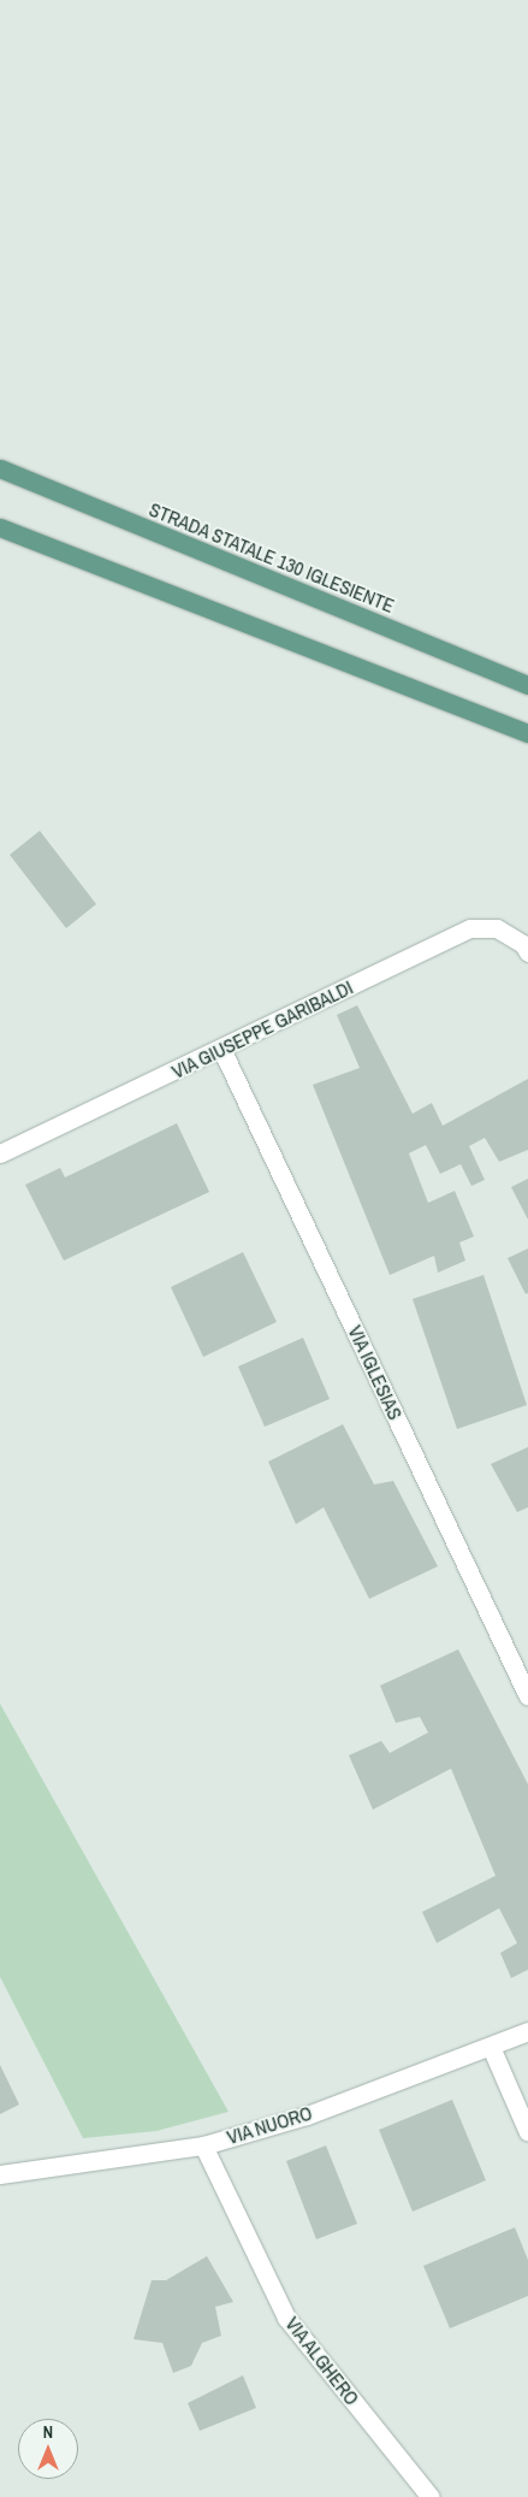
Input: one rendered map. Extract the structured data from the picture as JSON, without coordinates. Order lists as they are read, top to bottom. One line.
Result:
{"streets":{"main road":["STRADA STATALE 130 IGLESIENTE"],"street":["VIA GIUSEPPE GARIBALDI","VIA IGLESIAS","VIA NUORO","VIA ALGHERO"]},"crossings":[["VIA GIUSEPPE GARIBALDI","VIA IGLESIAS"],["VIA NUORO","VIA ALGHERO"]],"north":"top"}
